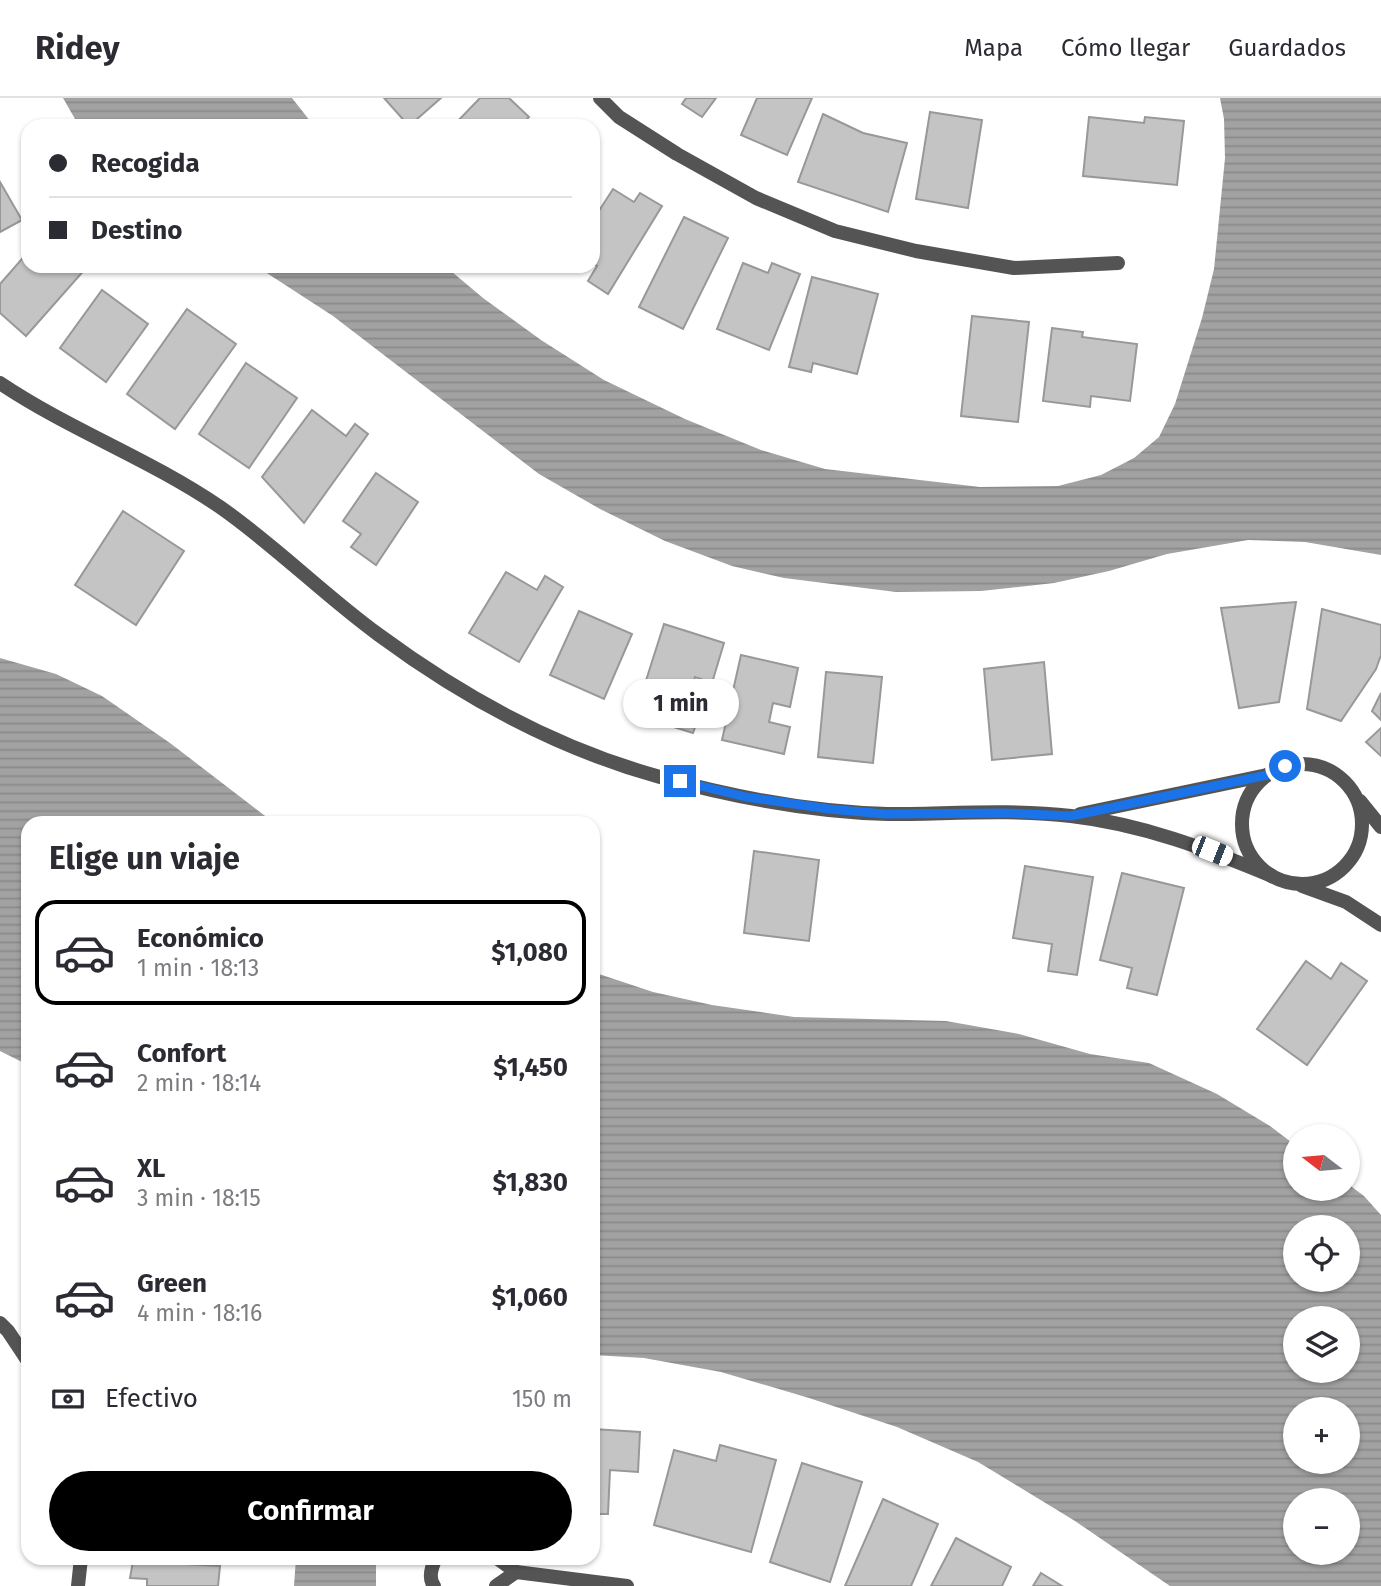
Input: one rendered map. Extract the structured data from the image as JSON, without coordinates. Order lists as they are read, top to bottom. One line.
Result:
{"north":"left","page":{"header":"Ridey","nav":["Mapa","Cómo llegar","Guardados"],"banner":["Recogida","Destino"],"bubble":"1 min","heading":"Elige un viaje","list":[{"name":"Económico","note":"1 min · 18:13","value":"$1,080"},{"name":"Confort","note":"2 min · 18:14","value":"$1,450"},{"name":"XL","note":"3 min · 18:15","value":"$1,830"},{"name":"Green","note":"4 min · 18:16","value":"$1,060"}],"map_buttons":["+","−"],"pay":["Efectivo","150 m"],"buttons":"Confirmar"}}
